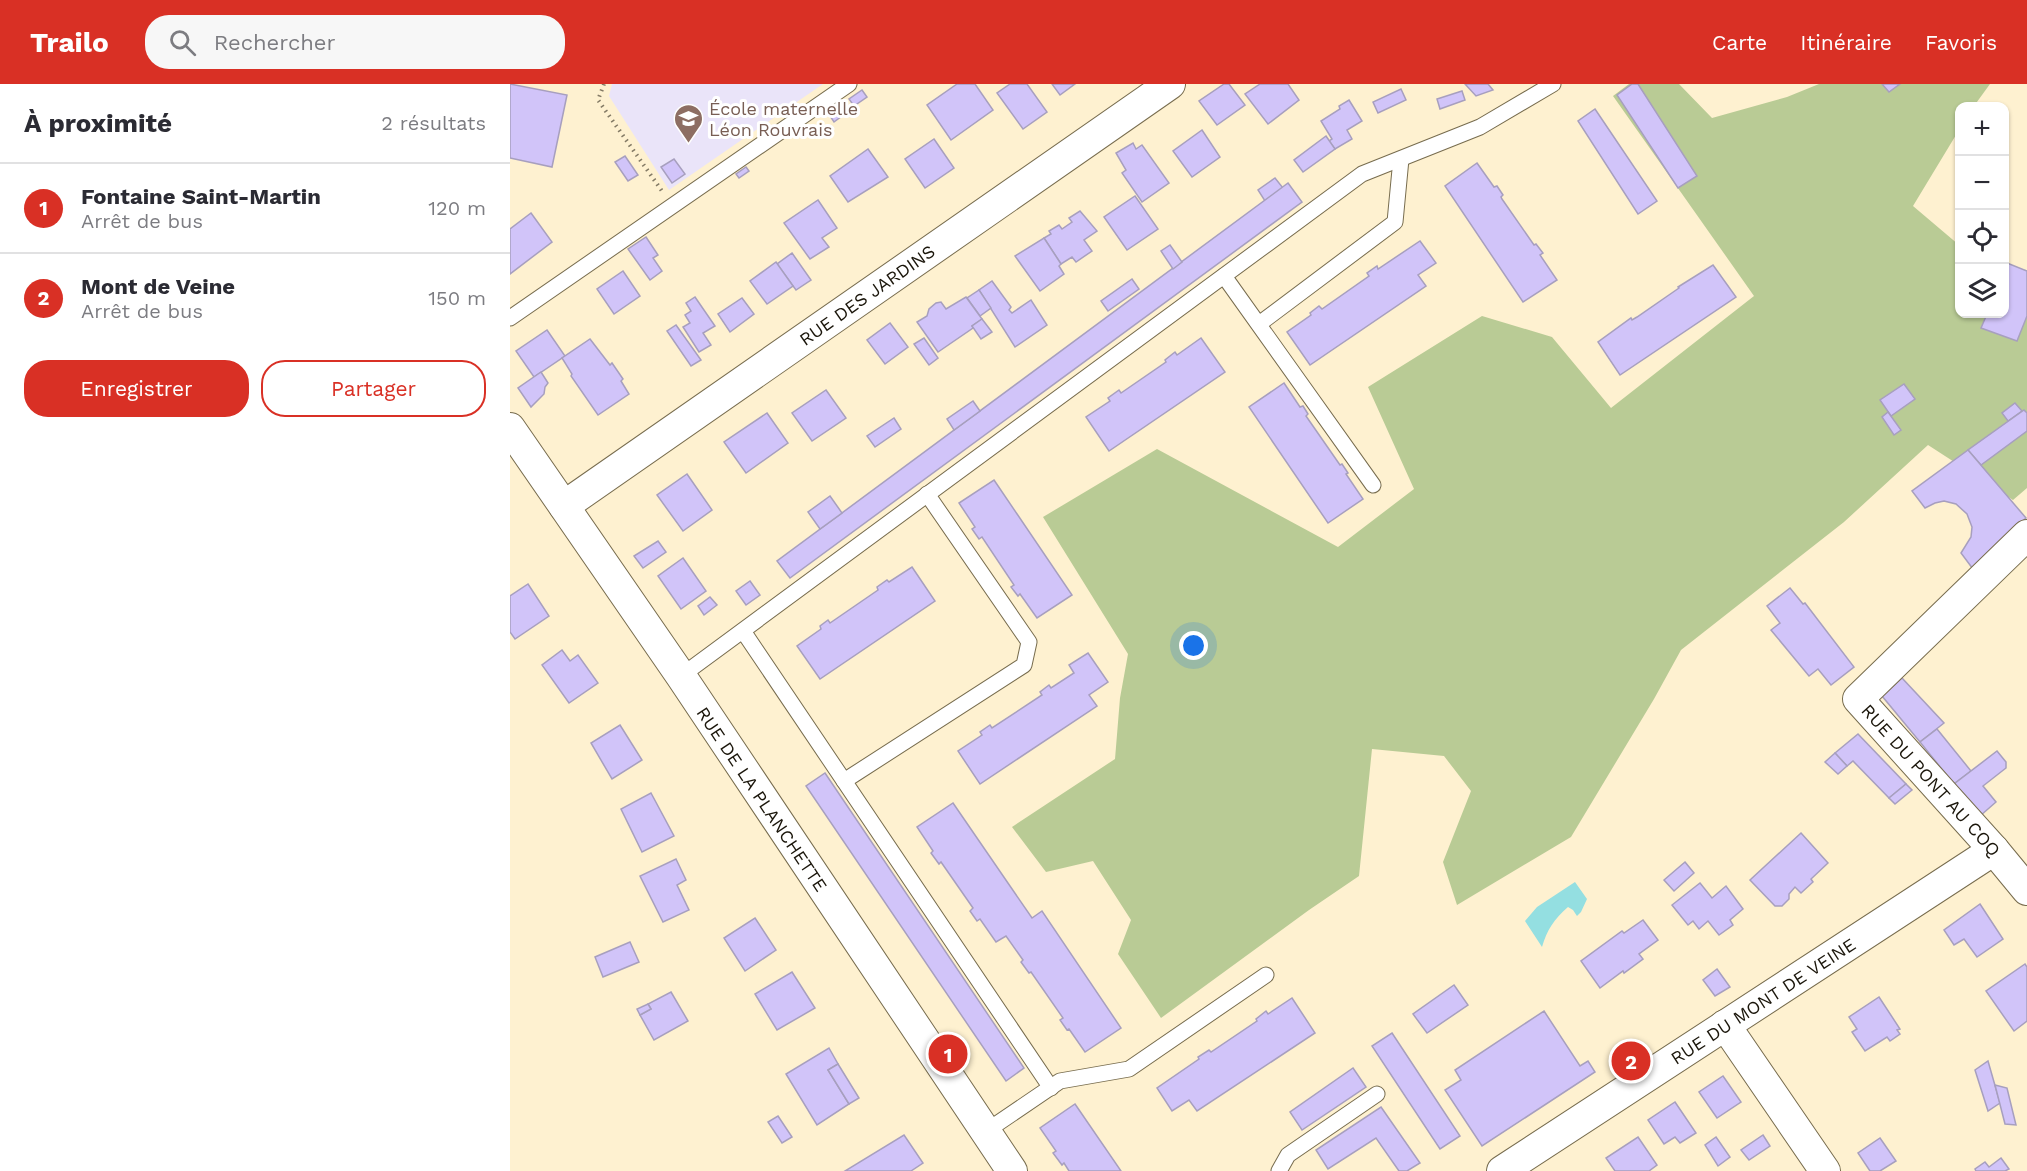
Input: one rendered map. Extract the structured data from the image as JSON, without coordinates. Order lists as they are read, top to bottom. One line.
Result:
{"streets":{"street":["RUE DES JARDINS","RUE DU PONT AU COQ","RUE DE LA PLANCHETTE","RUE DU MONT DE VEINE"]},"crossings":[["RUE DES JARDINS","RUE DE LA PLANCHETTE"],["RUE DU PONT AU COQ","RUE DU MONT DE VEINE"]],"places":{"school or university":["École maternelle Léon Rouvrais"]},"page":{"header":"Trailo","search":"Rechercher","nav":["Carte","Itinéraire","Favoris"],"heading":["À proximité","2 résultats"],"map_buttons":["+","−"],"list":[{"mark":"1","name":"Fontaine Saint-Martin","note":"Arrêt de bus","value":"120 m"},{"mark":"2","name":"Mont de Veine","note":"Arrêt de bus","value":"150 m"}],"buttons":["Enregistrer","Partager"],"pins":["1","2"]}}
